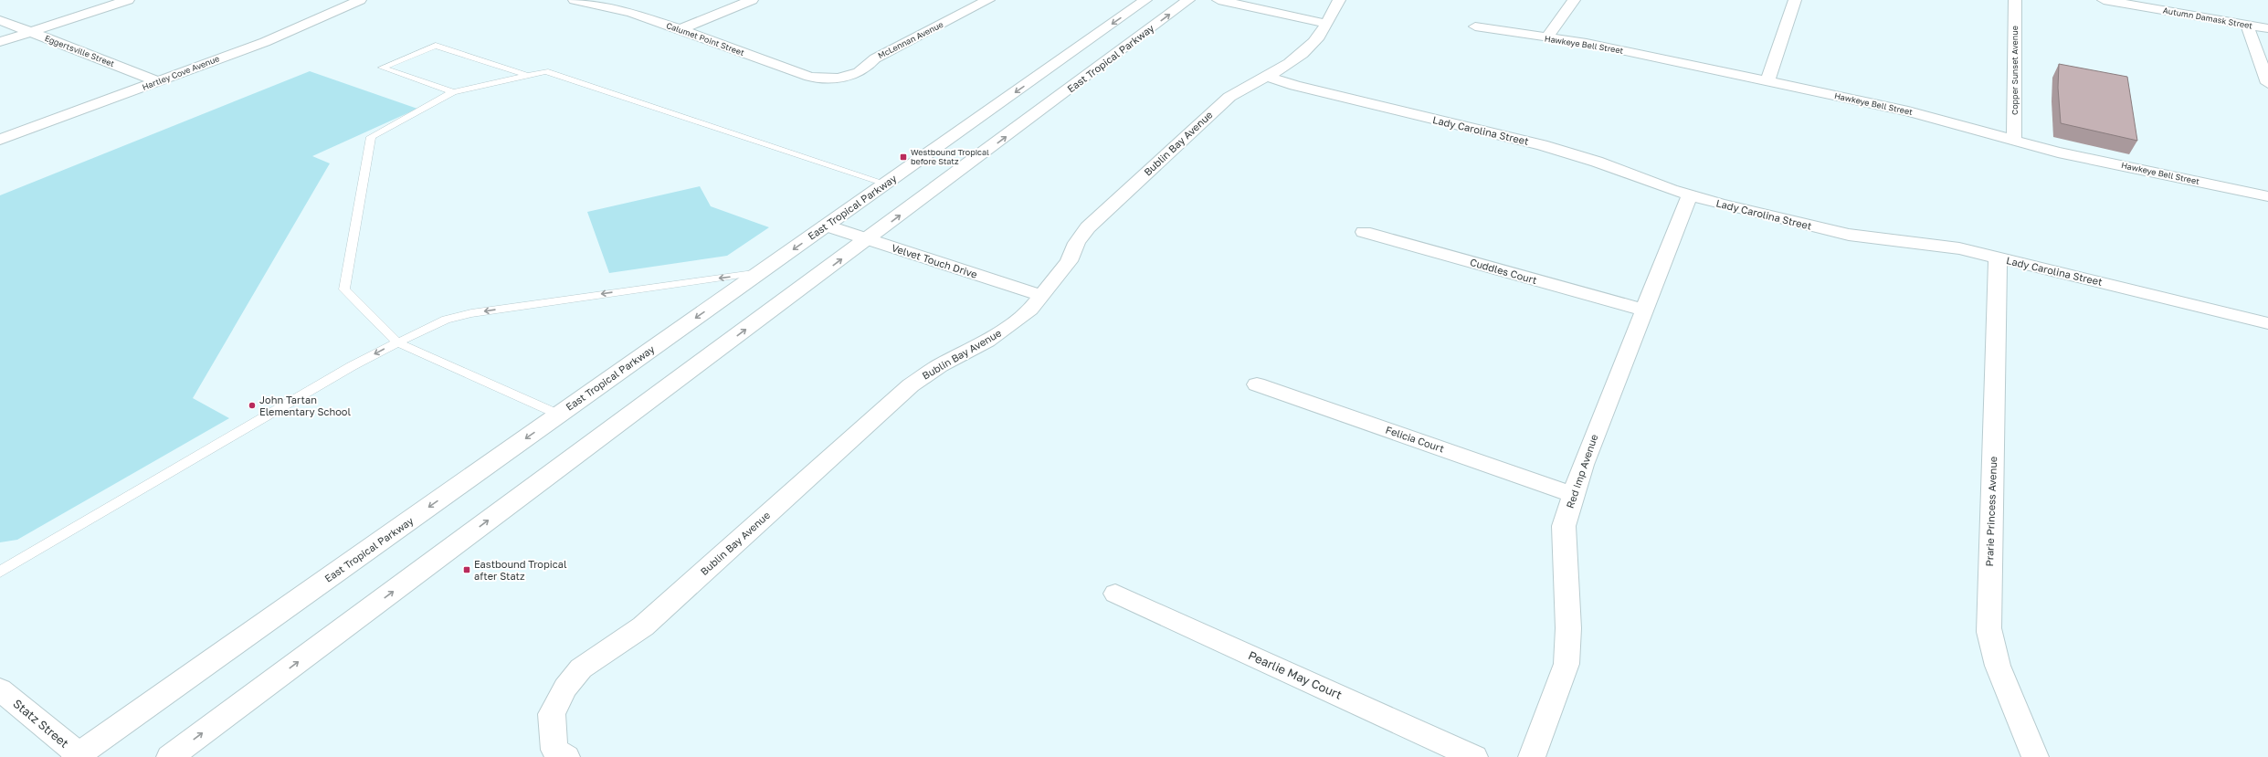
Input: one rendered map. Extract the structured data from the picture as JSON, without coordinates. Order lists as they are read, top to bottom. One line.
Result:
{"streets":{"street":["Autumn Damask Street","Calumet Point Street","McLennan Avenue","Hawkeye Bell Street","Eggertsville Street","East Tropical Parkway","Copper Sunset Avenue","Hartley Cove Avenue","Lady Carolina Street","Bublin Bay Avenue","Velvet Touch Drive","Cuddles Court","Felicia Court","Red Imp Avenue","Prarie Princess Avenue","Pearlie May Court","Statz Street"]},"crossings":[["Calumet Point Street","McLennan Avenue"],["Hawkeye Bell Street","Copper Sunset Avenue"],["Eggertsville Street","Hartley Cove Avenue"],["East Tropical Parkway","Velvet Touch Drive"],["East Tropical Parkway","Statz Street"],["Lady Carolina Street","Bublin Bay Avenue"],["Lady Carolina Street","Red Imp Avenue"],["Lady Carolina Street","Prarie Princess Avenue"],["Bublin Bay Avenue","Velvet Touch Drive"],["Cuddles Court","Red Imp Avenue"],["Felicia Court","Red Imp Avenue"]],"places":{"transit":["Westbound Tropical before Statz","Eastbound Tropical after Statz"],"other":["John Tartan Elementary School"]}}
